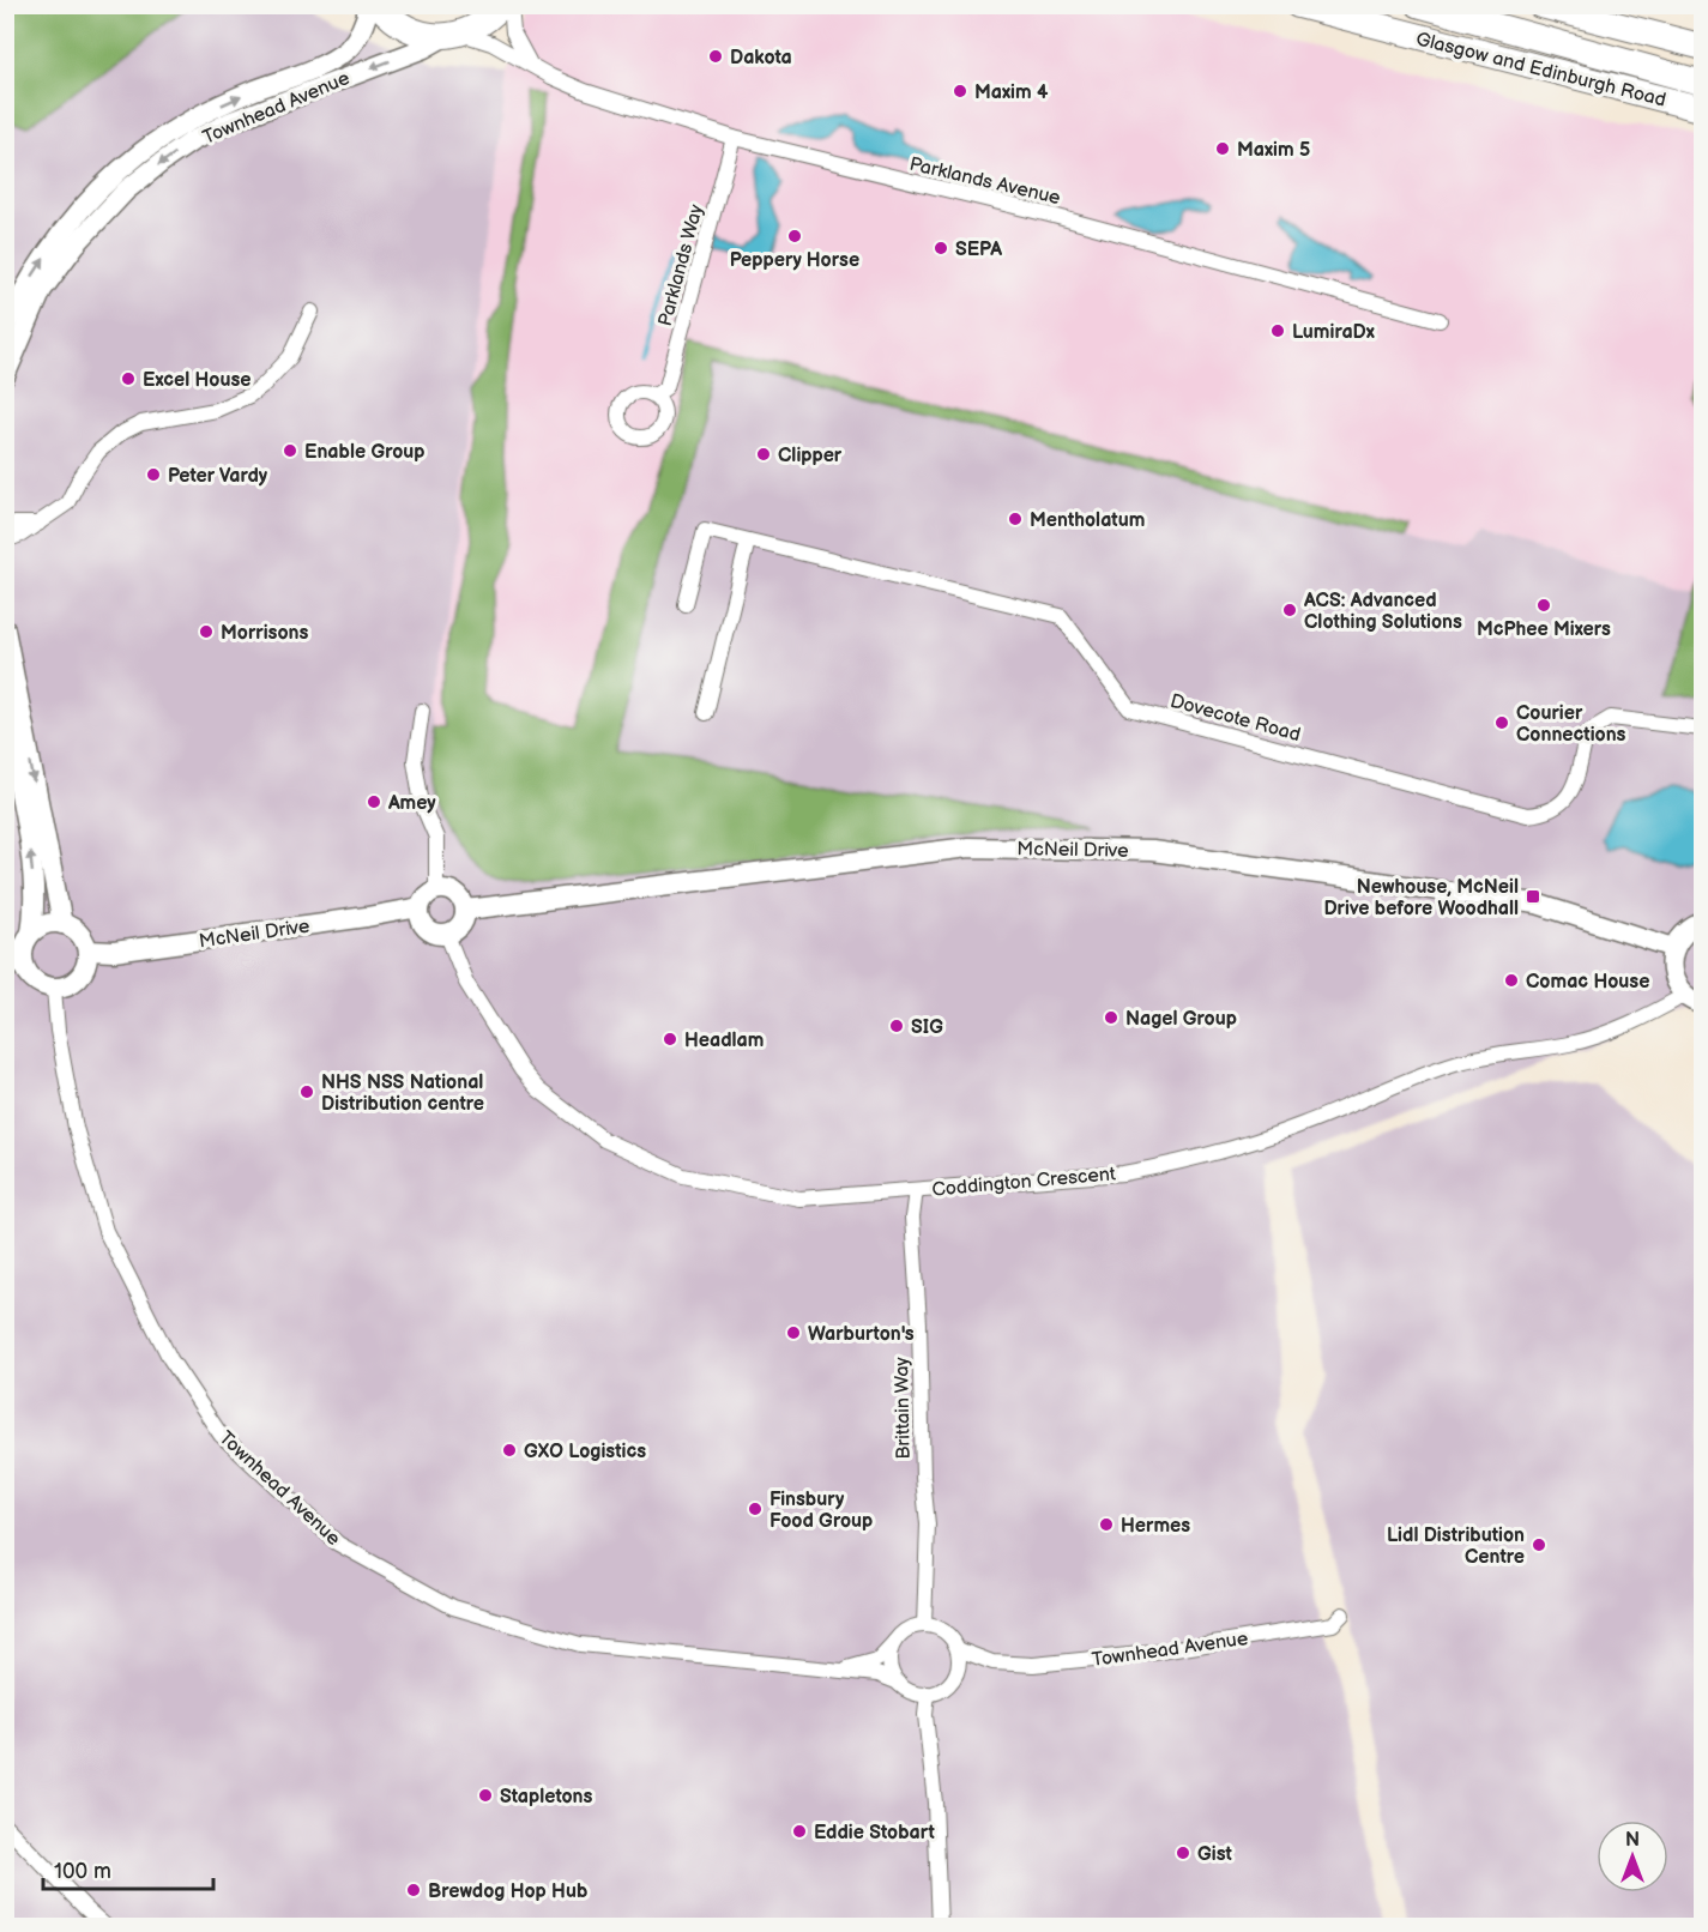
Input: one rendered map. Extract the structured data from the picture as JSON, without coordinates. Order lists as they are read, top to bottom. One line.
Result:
{"streets":{"highway":["Glasgow and Edinburgh Road"],"street":["Townhead Avenue","Parklands Avenue","Parklands Way","Dovecote Road","McNeil Drive","Coddington Crescent","Brittain Way"]},"crossings":[["Townhead Avenue","Parklands Avenue"],["Townhead Avenue","McNeil Drive"],["Townhead Avenue","Brittain Way"],["Parklands Avenue","Parklands Way"],["McNeil Drive","Coddington Crescent"],["Coddington Crescent","Brittain Way"]],"places":{"other":["Dakota","Maxim 4","Maxim 5","Peppery Horse","SEPA","LumiraDx","Excel House","Enable Group","Clipper","Peter Vardy","Mentholatum","McPhee Mixers","ACS: Advanced Clothing Solutions","Morrisons","Courier Connections","Amey","Comac House","Nagel Group","SIG","Headlam","NHS NSS National Distribution centre","Warburton's","GXO Logistics","Finsbury Food Group","Hermes","Lidl Distribution Centre","Stapletons","Eddie Stobart","Gist","Brewdog Hop Hub"],"transit":["Newhouse, McNeil Drive before Woodhall"]},"scale_bar":"100 m","north":"top"}
